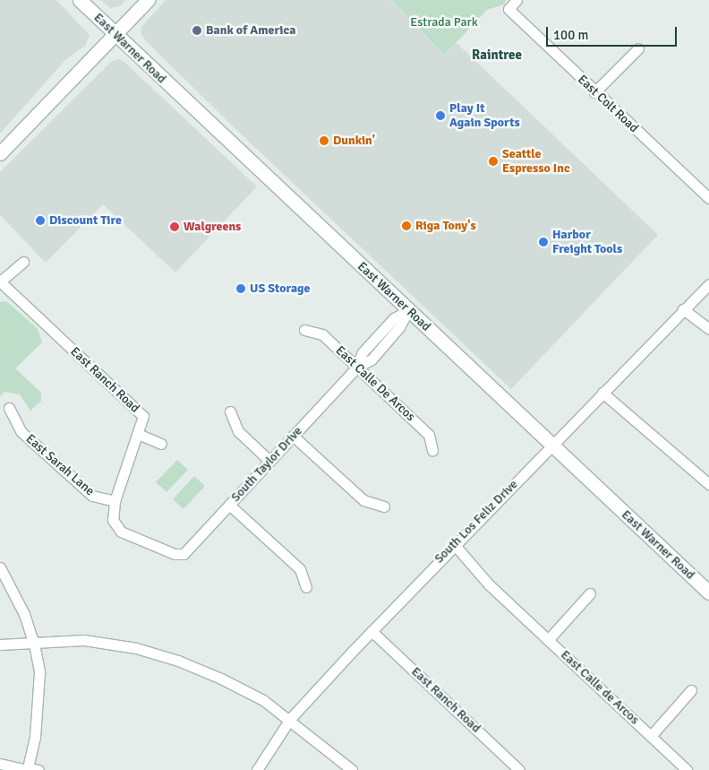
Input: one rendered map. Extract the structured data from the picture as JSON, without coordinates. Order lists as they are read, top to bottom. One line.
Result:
{"streets":{"main road":["East Warner Road"],"street":["East Colt Road","East Ranch Road","East Calle De Arcos","South Taylor Drive","East Sarah Lane","South Los Feliz Drive","East Calle de Arcos"]},"crossings":[["East Warner Road","South Taylor Drive"],["East Warner Road","South Los Feliz Drive"],["East Ranch Road","South Taylor Drive"],["East Ranch Road","East Sarah Lane"],["East Ranch Road","South Los Feliz Drive"],["East Calle De Arcos","South Taylor Drive"],["South Taylor Drive","East Sarah Lane"],["South Los Feliz Drive","East Calle de Arcos"]],"districts":["Raintree"],"parks":["Estrada Park"],"places":["Bank of America","Play It Again Sports","Dunkin'","Seattle Espresso Inc","Discount Tire","Riga Tony's","Walgreens","Harbor Freight Tools","US Storage"],"scale_bar":"100 m"}
